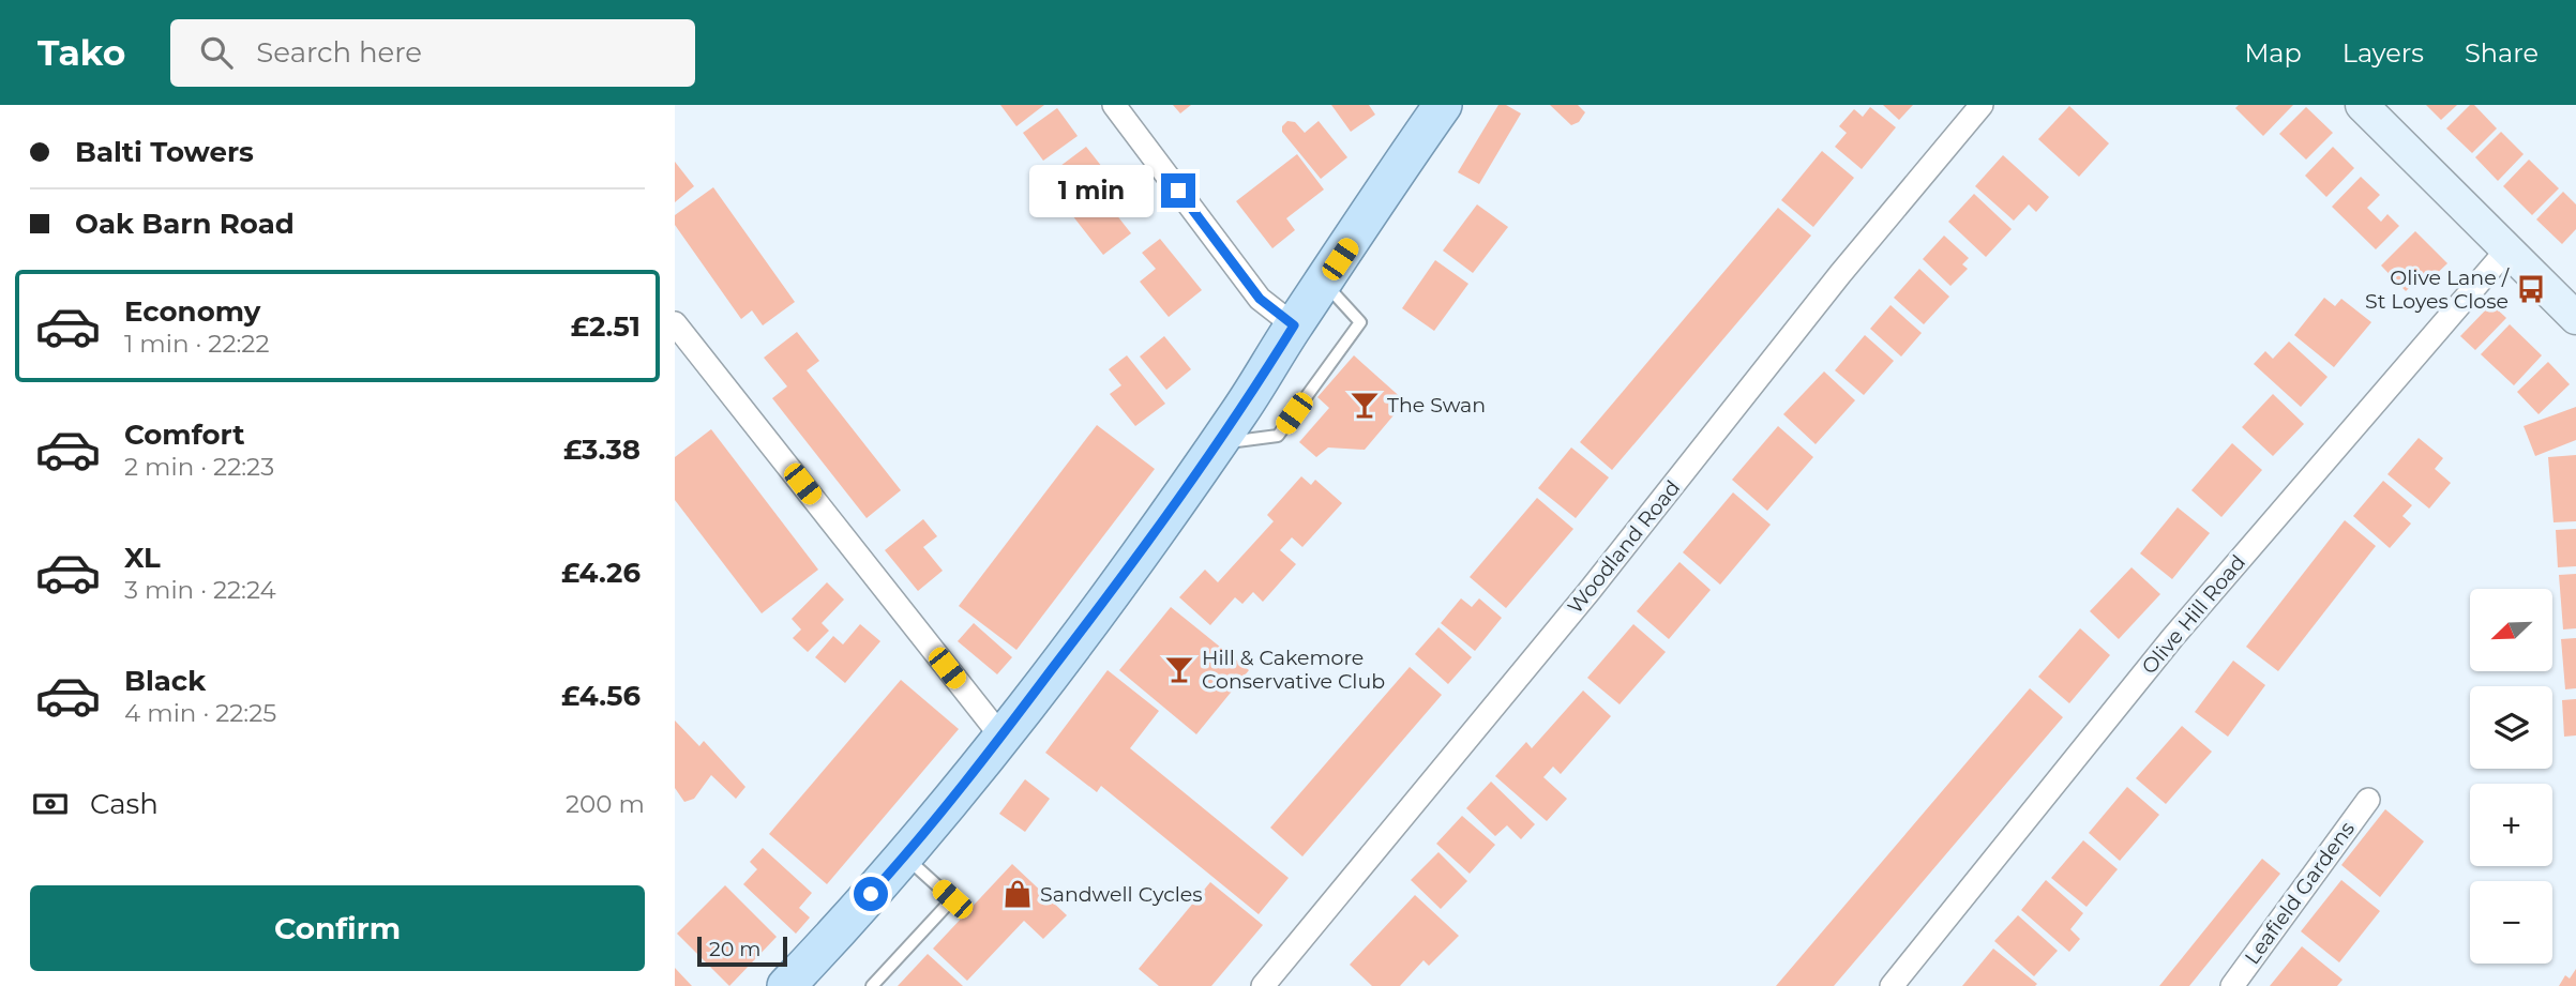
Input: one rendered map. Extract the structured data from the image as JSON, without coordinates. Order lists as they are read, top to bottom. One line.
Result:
{"streets":{"street":["Woodland Road","Olive Hill Road","Leafield Gardens"]},"places":{"bus stop":["Olive Lane / St Loyes Close"],"bar":["The Swan","Hill & Cakemore Conservative Club"],"shop":["Sandwell Cycles"]},"scale_bar":"20 m","north":"bottom left","page":{"header":"Tako","search":"Search here","nav":["Map","Layers","Share"],"banner":["Balti Towers","Oak Barn Road"],"bubble":"1 min","list":[{"name":"Economy","note":"1 min · 22:22","value":"£2.51"},{"name":"Comfort","note":"2 min · 22:23","value":"£3.38"},{"name":"XL","note":"3 min · 22:24","value":"£4.26"},{"name":"Black","note":"4 min · 22:25","value":"£4.56"}],"map_buttons":["+","−"],"pay":["Cash","200 m"],"buttons":"Confirm","scale":"20 m"}}
